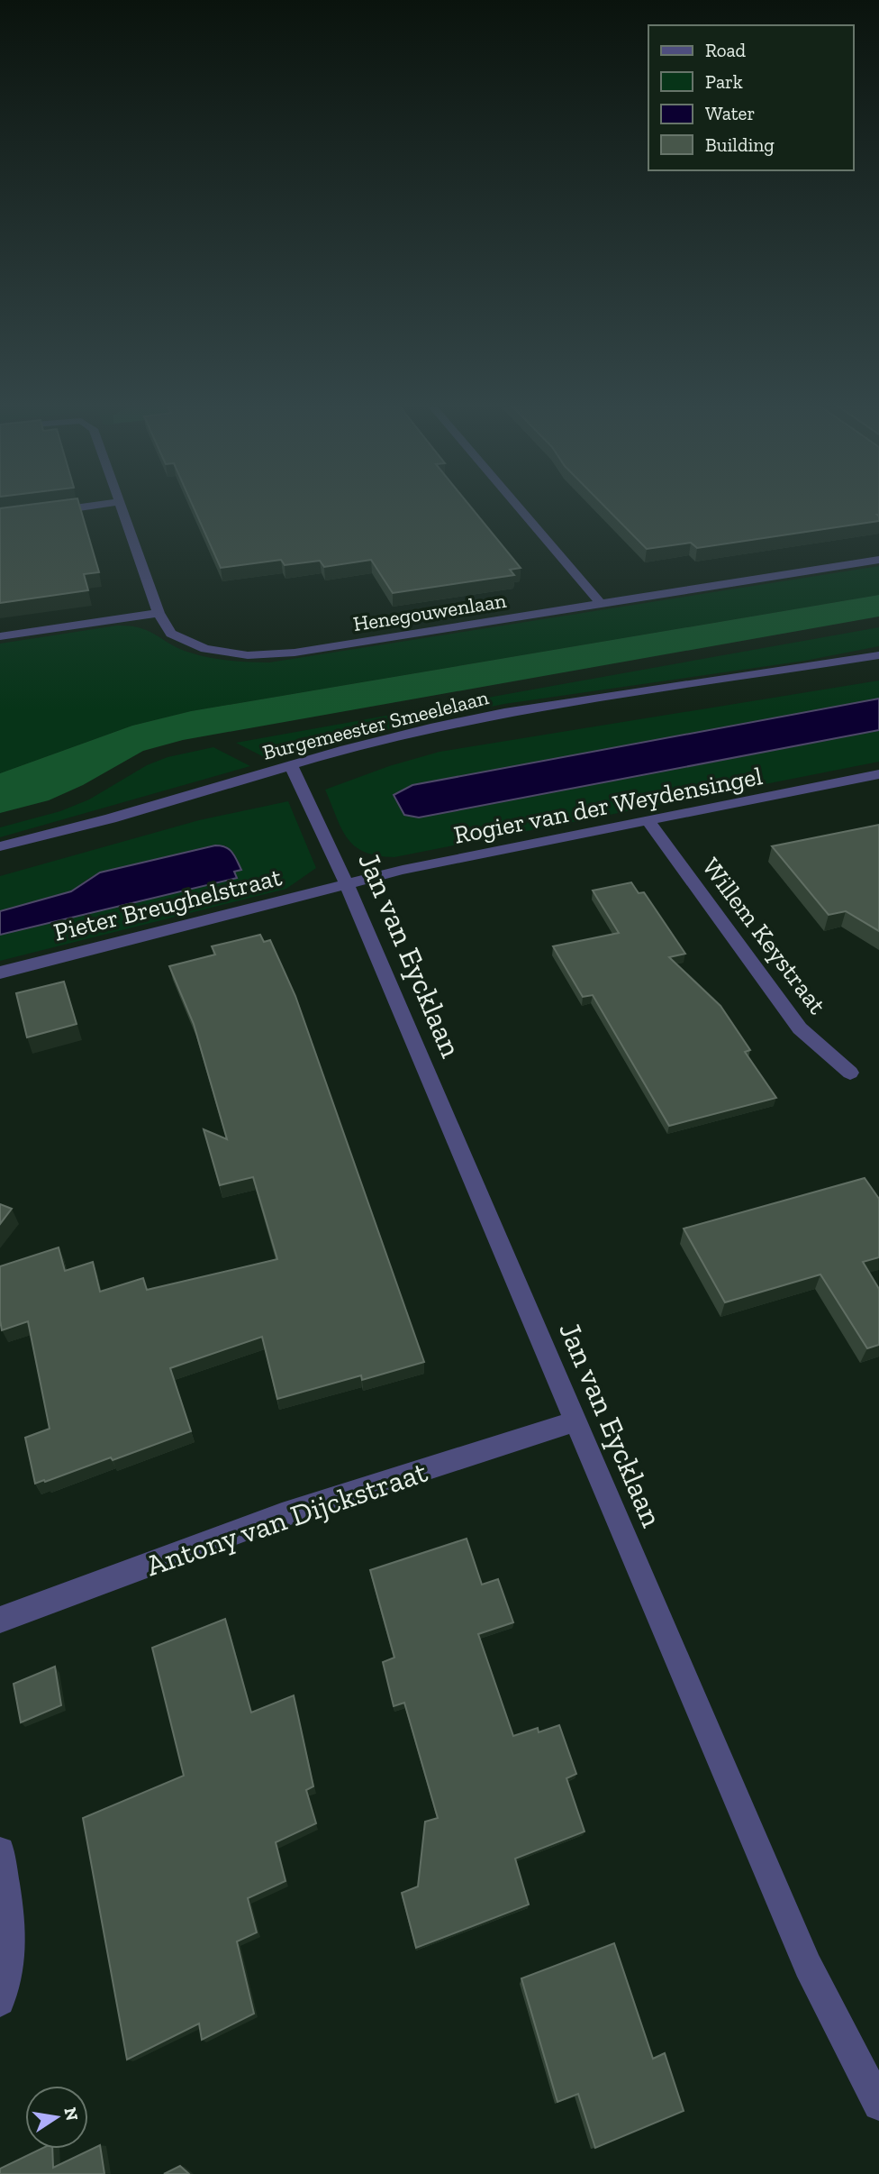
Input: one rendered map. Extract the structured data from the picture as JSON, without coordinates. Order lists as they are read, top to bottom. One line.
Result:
{"streets":{"street":["Henegouwenlaan","Burgemeester Smeelelaan","Rogier van der Weydensingel","Pieter Breughelstraat","Willem Keystraat","Jan van Eycklaan","Antony van Dijckstraat"]},"crossings":[["Burgemeester Smeelelaan","Jan van Eycklaan"],["Rogier van der Weydensingel","Pieter Breughelstraat"],["Rogier van der Weydensingel","Willem Keystraat"],["Rogier van der Weydensingel","Jan van Eycklaan"],["Pieter Breughelstraat","Jan van Eycklaan"],["Jan van Eycklaan","Antony van Dijckstraat"]],"legend":["Road","Park","Water","Building"],"north":"right"}
